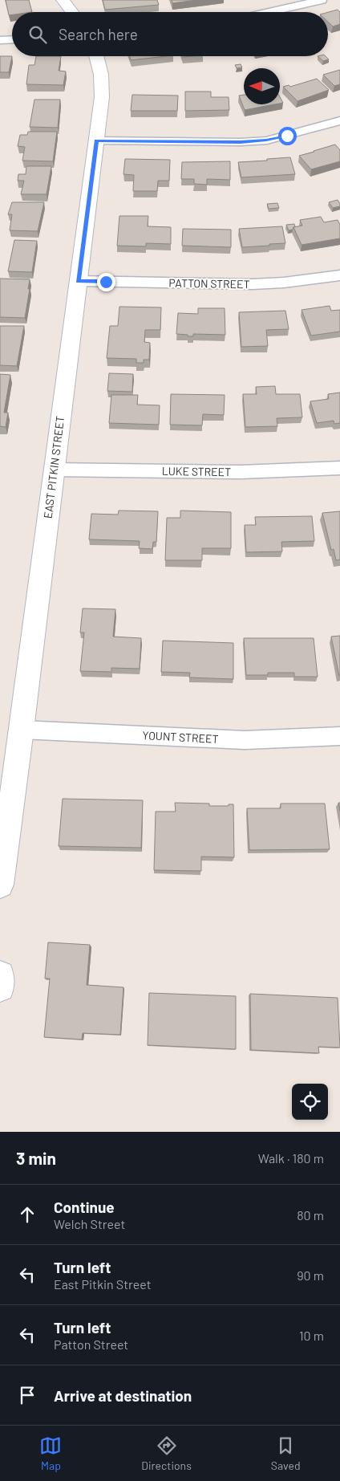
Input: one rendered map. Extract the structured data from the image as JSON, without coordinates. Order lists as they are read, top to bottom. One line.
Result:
{"streets":{"street":["PATTON STREET","EAST PITKIN STREET","LUKE STREET","YOUNT STREET"]},"crossings":[["PATTON STREET","EAST PITKIN STREET"],["EAST PITKIN STREET","LUKE STREET"],["EAST PITKIN STREET","YOUNT STREET"]],"north":"left","page":{"search":"Search here","heading":["3 min","Walk · 180 m"],"list":[["Continue","Welch Street","80 m"],["Turn left","East Pitkin Street","90 m"],["Turn left","Patton Street","10 m"],"Arrive at destination"],"nav":["Map","Directions","Saved"]}}
